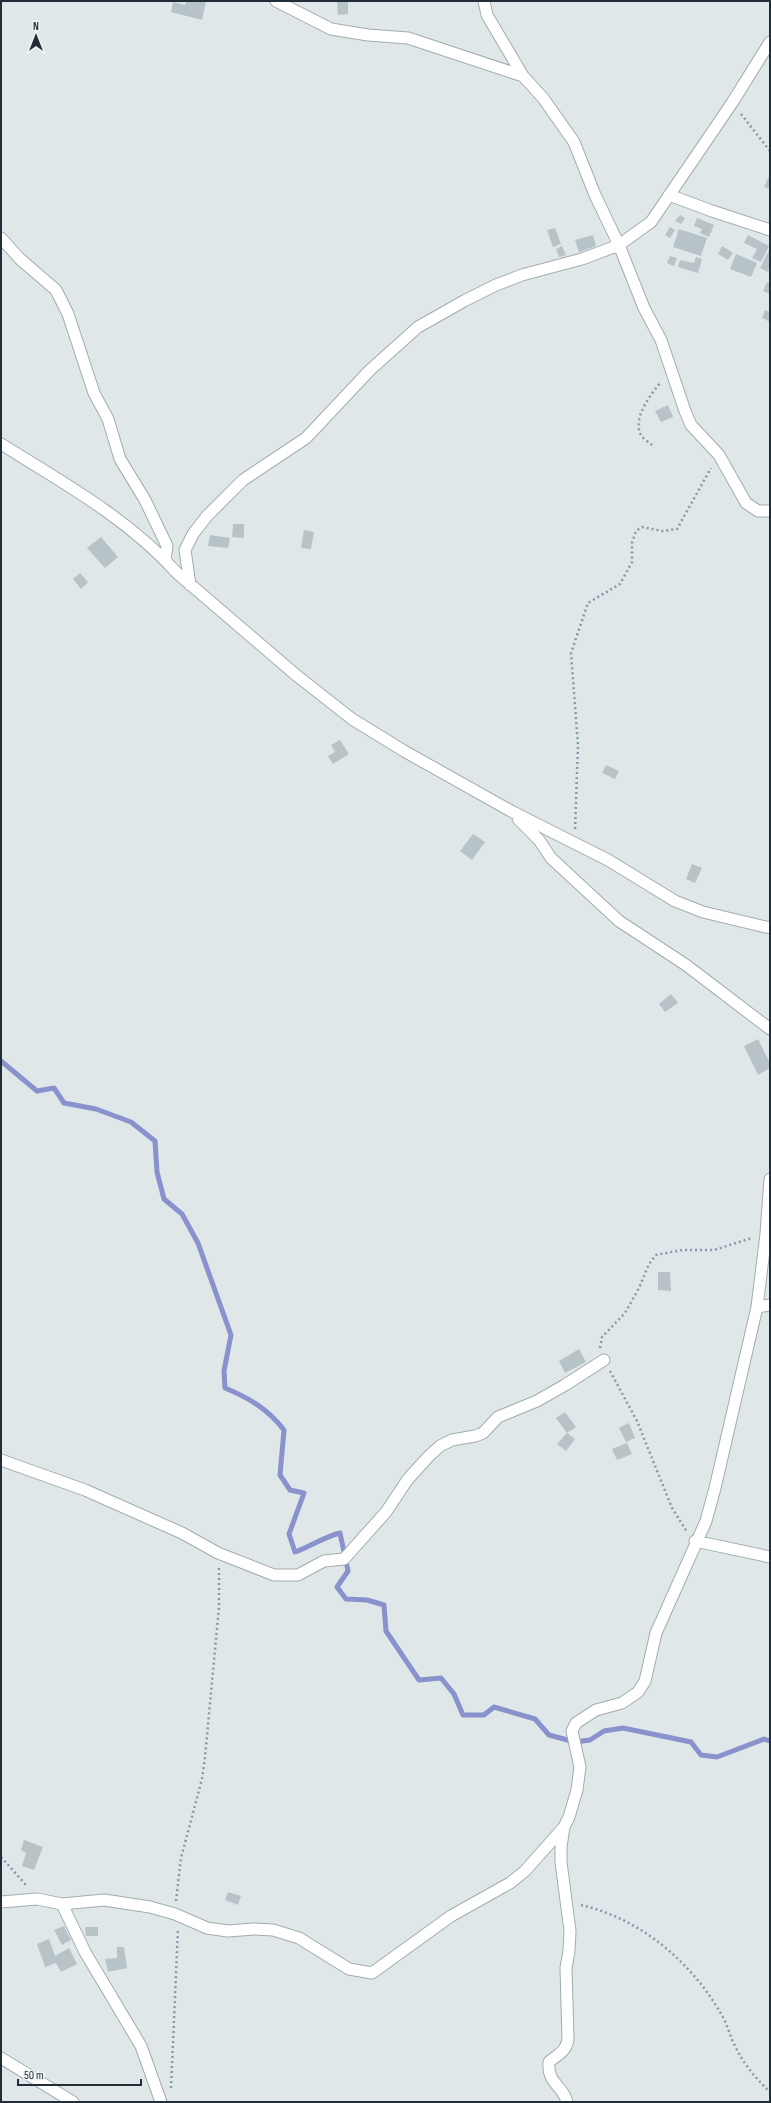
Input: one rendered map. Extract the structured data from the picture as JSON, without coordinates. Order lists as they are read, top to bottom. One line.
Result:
{"scale_bar":"50 m","north":"top"}
